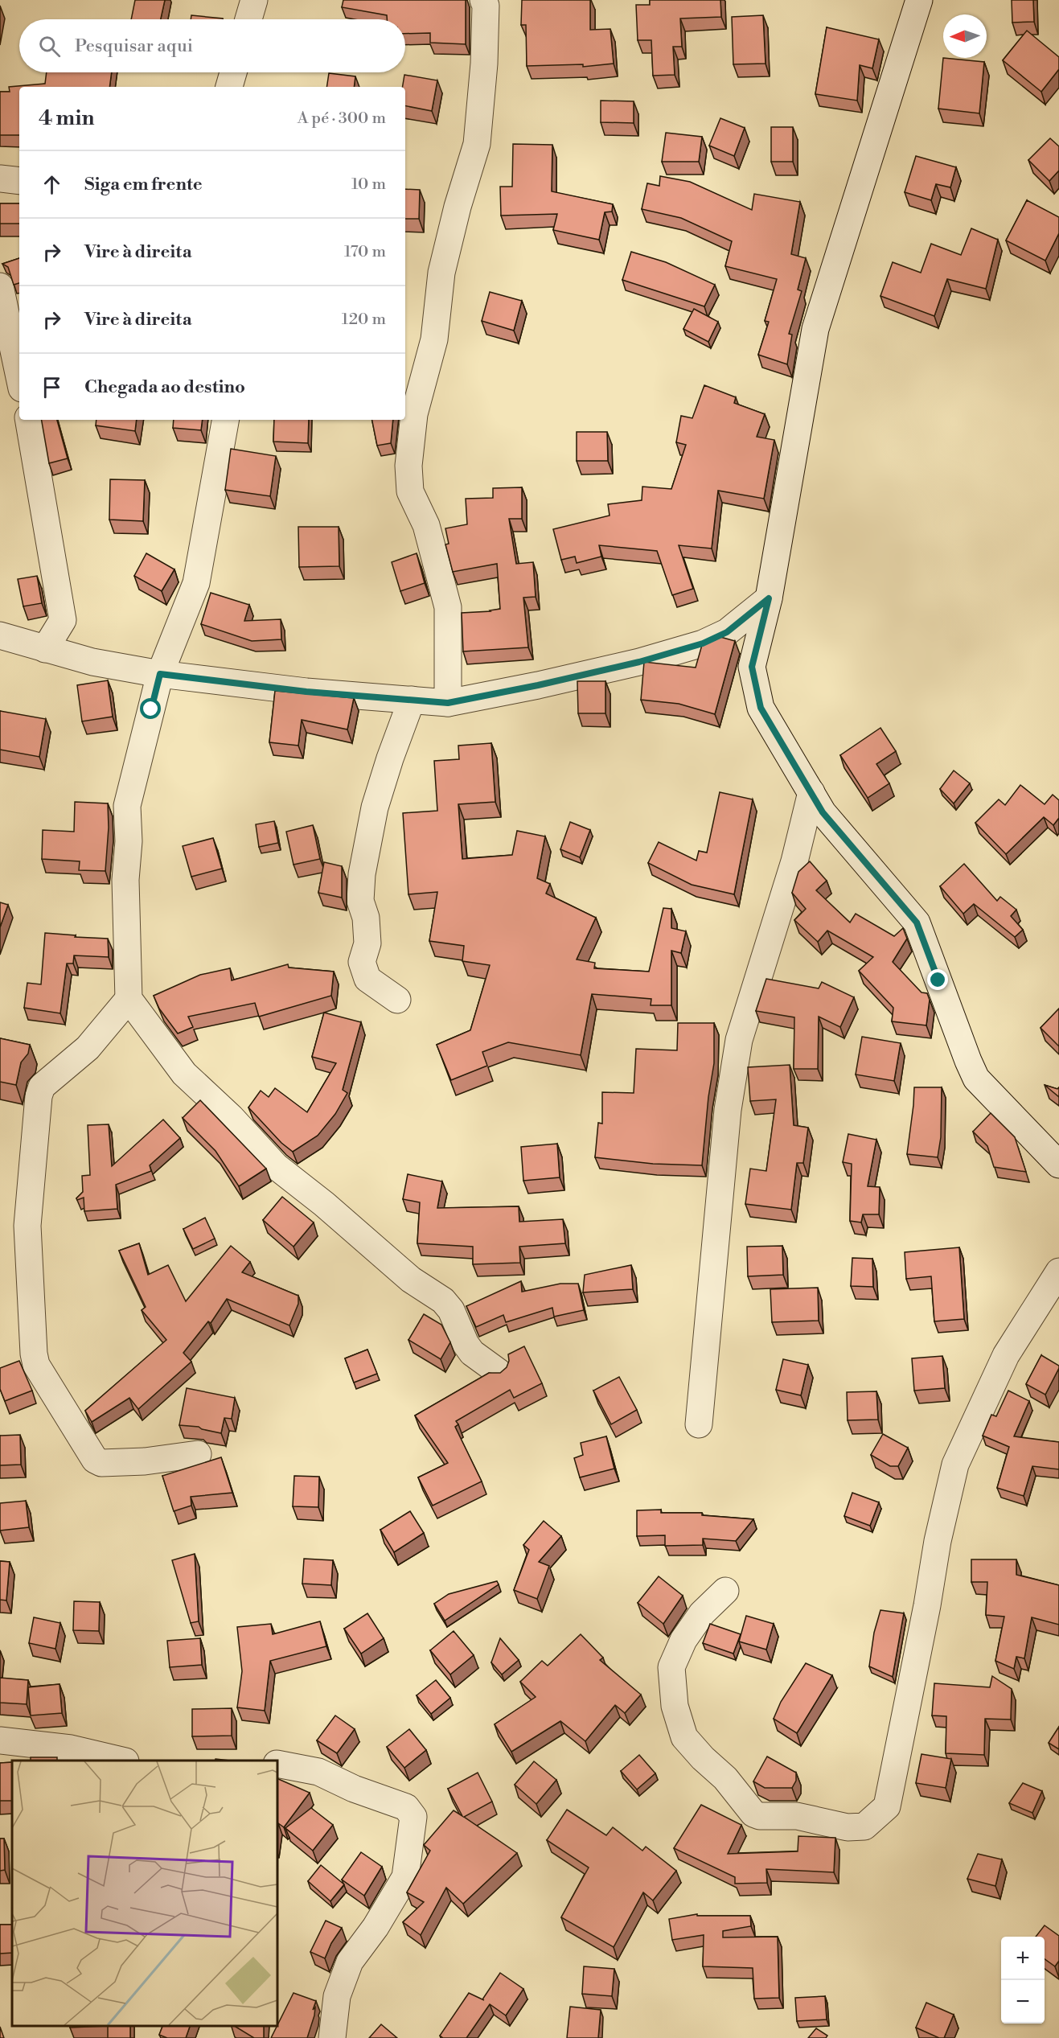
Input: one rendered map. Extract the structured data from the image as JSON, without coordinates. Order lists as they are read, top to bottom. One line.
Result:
{"north":"left","page":{"search":"Pesquisar aqui","heading":["4 min","A pé · 300 m"],"list":[["Siga em frente","10 m"],["Vire à direita","170 m"],["Vire à direita","120 m"],"Chegada ao destino"],"map_buttons":["+","−"]}}
